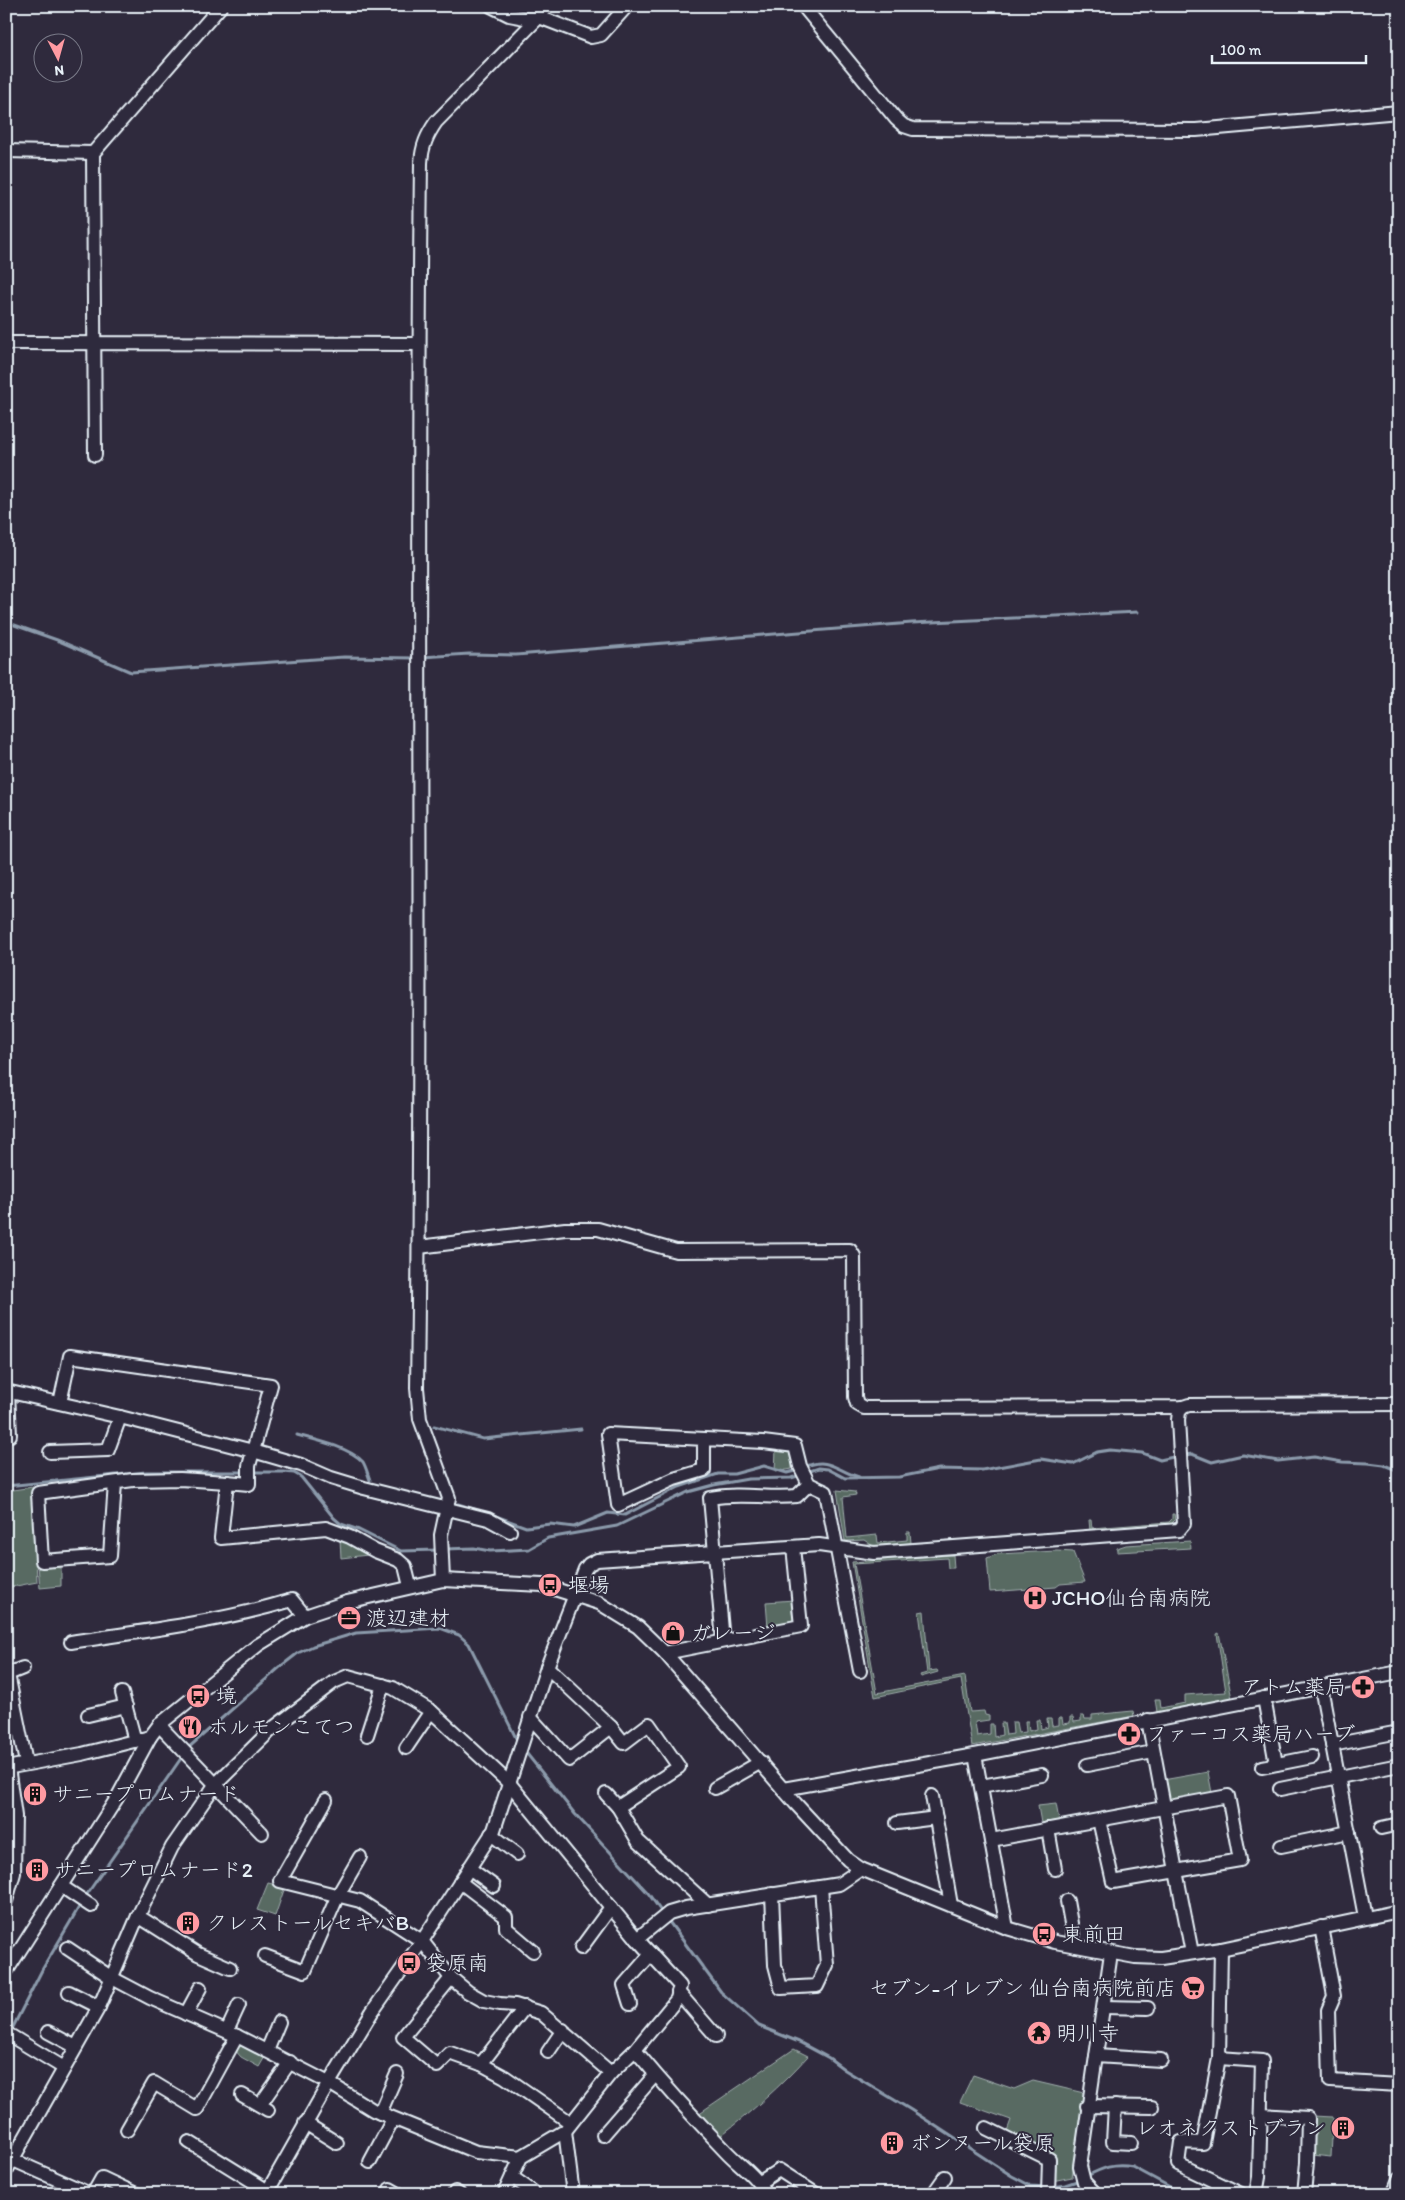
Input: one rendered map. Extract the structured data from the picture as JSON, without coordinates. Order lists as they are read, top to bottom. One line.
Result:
{"places":{"bus stop":["堰場","境","東前田","袋原南"],"hospital":["JCHO仙台南病院"],"office":["渡辺建材"],"shop":["ガレージ"],"pharmacy":["アトム薬局","ファーコス薬局ハーブ"],"restaurant":["ホルモンこてつ"],"building":["サニープロムナード","サニープロムナード2","クレストールセキバB","レオネクストブラン","ボンヌール袋原"],"supermarket":["セブン-イレブン 仙台南病院前店"],"temple":["明川寺"]},"scale_bar":"100 m","north":"bottom"}
